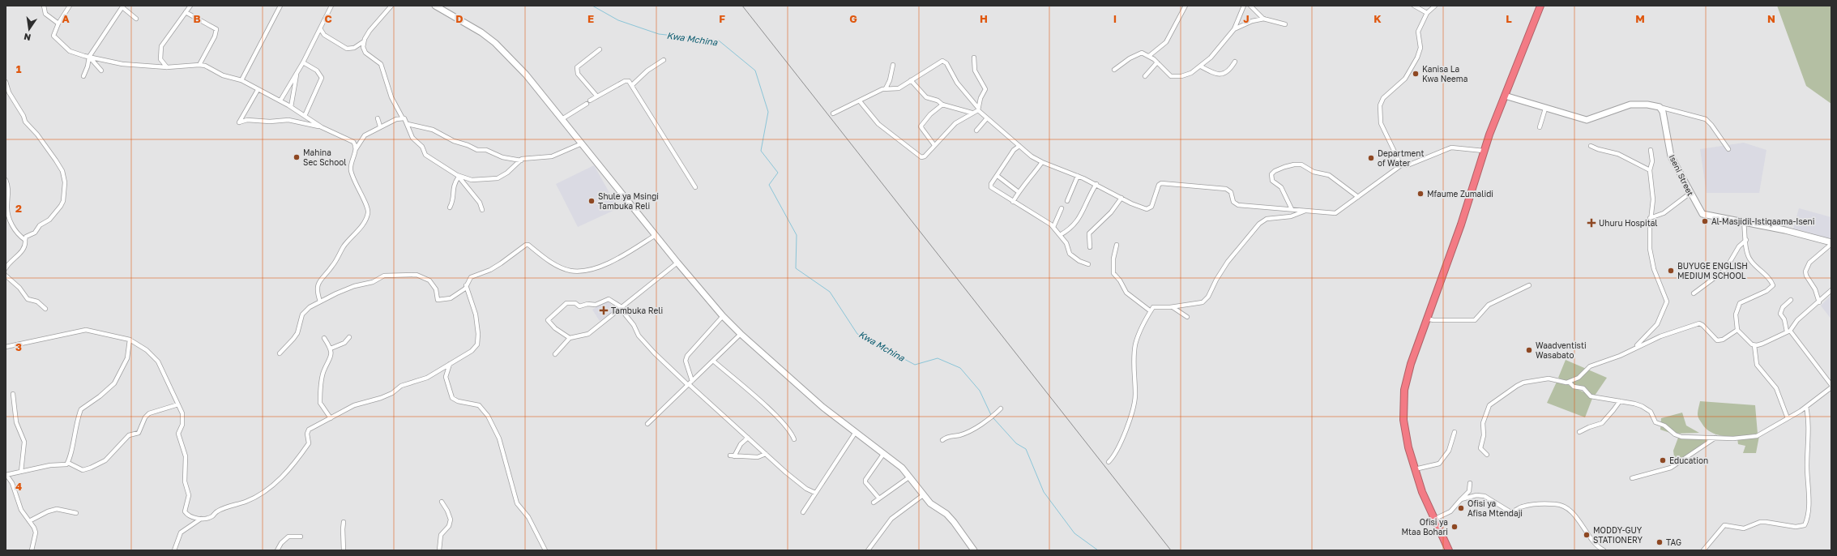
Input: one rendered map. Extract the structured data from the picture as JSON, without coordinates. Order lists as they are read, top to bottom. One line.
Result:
{"streets":{"street":["Iseni Street"]},"water":["Kwa Mchina"],"places":{"other":["Kanisa La Kwa Neema","Mahina Sec School","Department of Water","Mfaume Zumalidi","Shule ya Msingi Tambuka Reli","Al-Masjidil-Istiqaama-Iseni","BUYUGE ENGLISH MEDIUM SCHOOL","Waadventisti Wasabato","Education","Ofisi ya Afisa Mtendaji","Ofisi ya Mtaa Bohari","MODDY-GUY STATIONERY","TAG"],"health":["Uhuru Hospital","Tambuka Reli"]},"north":"bottom","grid":{"columns":["A","B","C","D","E","F","G","H","I","J","K","L","M","N"],"rows":["1","2","3","4"]}}
